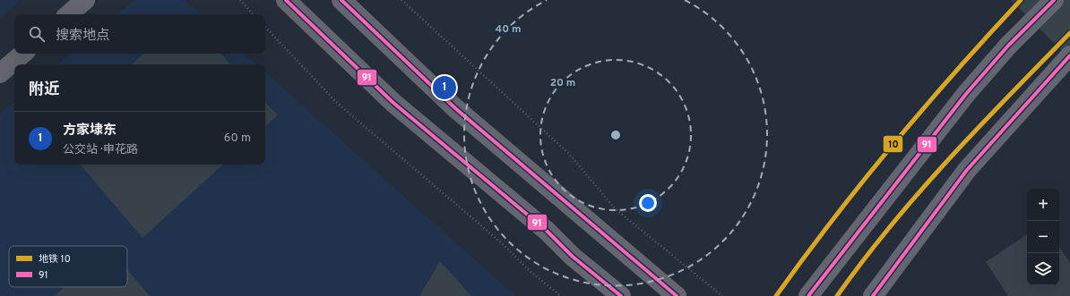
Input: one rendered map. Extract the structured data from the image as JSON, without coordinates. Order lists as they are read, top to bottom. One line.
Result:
{"lines":["metro line 10","transit line 91"],"legend":["地铁 10","91"],"page":{"search":"搜索地点","heading":"附近","pins":"1","list":[{"mark":"1","name":"方家埭东","note":"公交站 · 申花路","value":"60 m"}],"map_buttons":["+","−"]},"rings":["40 m","20 m"]}
